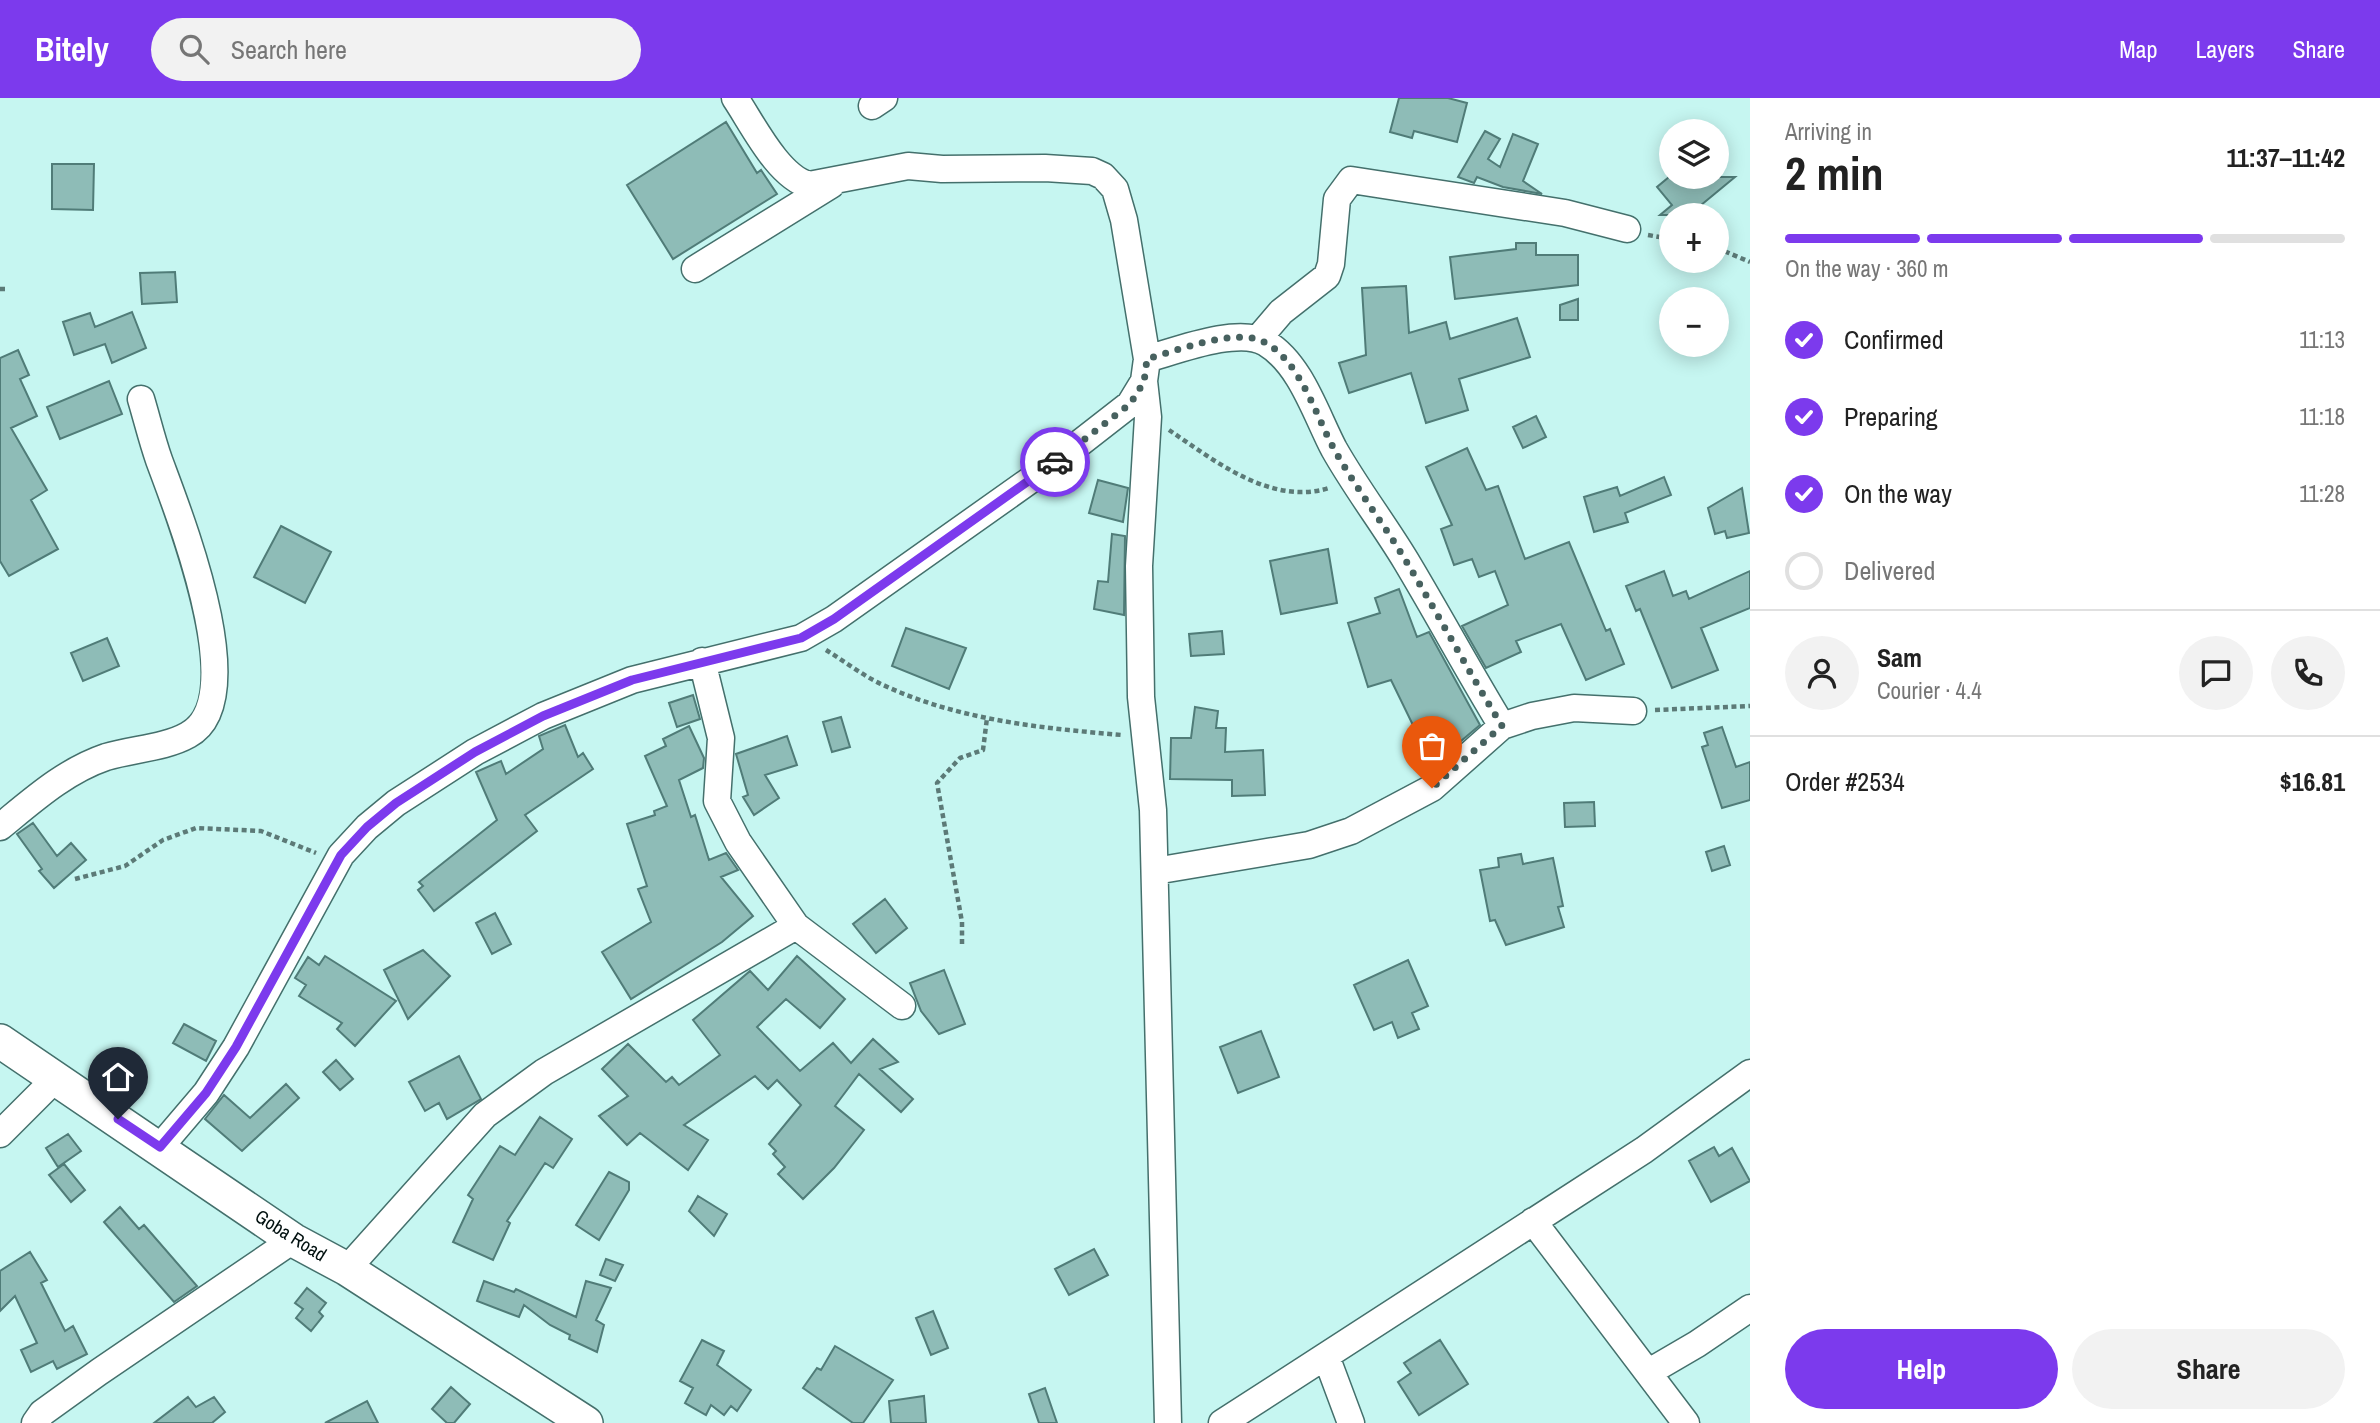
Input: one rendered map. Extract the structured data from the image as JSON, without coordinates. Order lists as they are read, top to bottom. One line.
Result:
{"streets":{"main road":["Goba Road"]},"page":{"header":"Bitely","search":"Search here","nav":["Map","Layers","Share"],"heading":["2 min","Arriving in","11:37–11:42"],"panel":["Sam","Courier · 4.4","Order #2534","$16.81"],"map_buttons":["+","−"],"bar":"On the way · 360 m","list":[["Confirmed","11:13"],["Preparing","11:18"],["On the way","11:28"],"Delivered"],"buttons":["Help","Share"]}}
